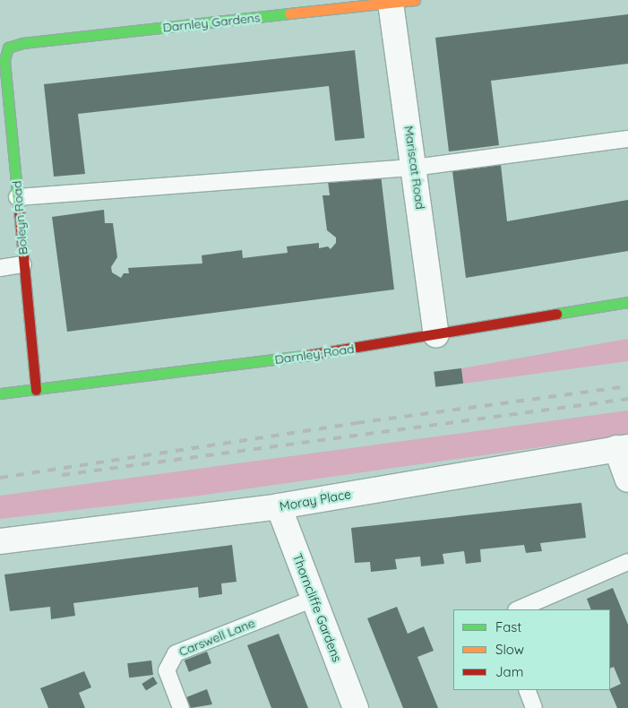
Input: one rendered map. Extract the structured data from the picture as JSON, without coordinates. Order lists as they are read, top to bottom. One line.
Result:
{"streets":{"street":["Darnley Gardens","Mariscat Road","Boleyn Road","Darnley Road","Moray Place","Thorncliffe Gardens"],"lane":["Carswell Lane"]},"crossings":[["Darnley Gardens","Mariscat Road"],["Darnley Gardens","Boleyn Road"],["Mariscat Road","Darnley Road"],["Boleyn Road","Darnley Road"],["Moray Place","Thorncliffe Gardens"],["Thorncliffe Gardens","Carswell Lane"]],"legend":["Fast","Slow","Jam"]}
